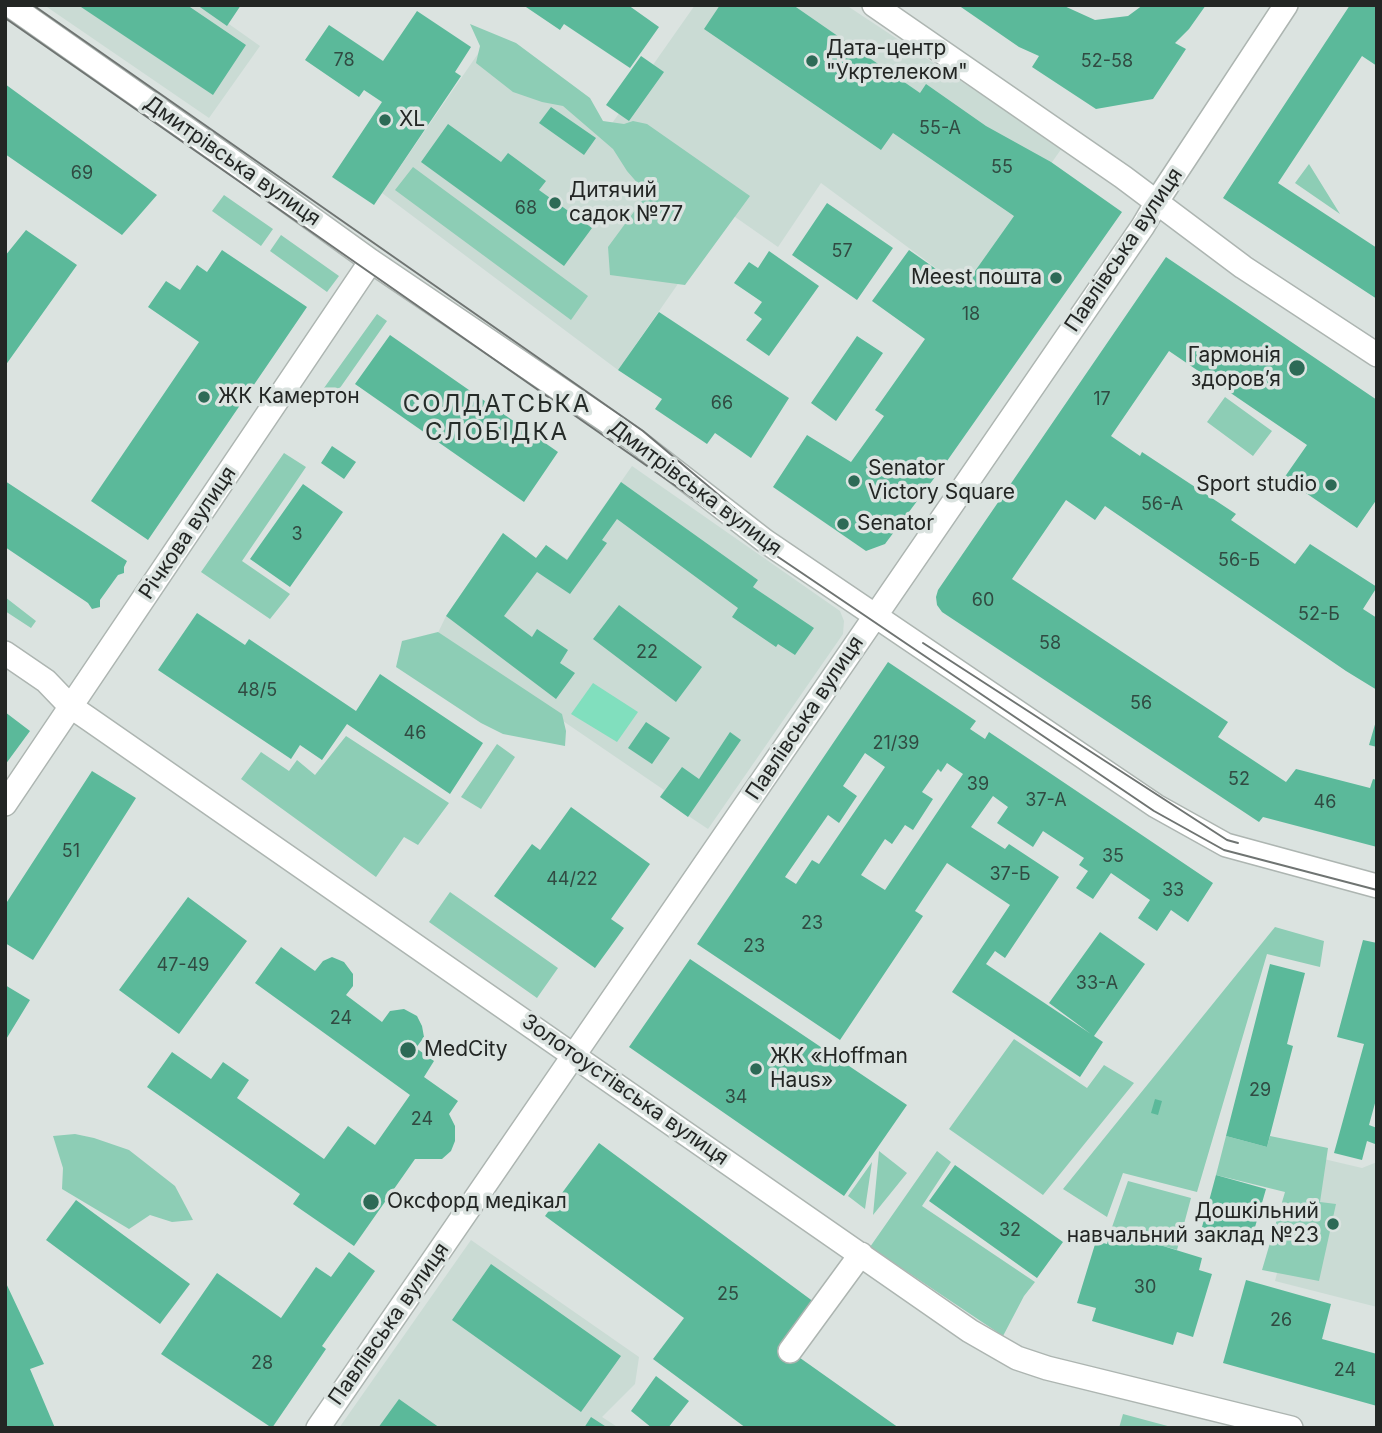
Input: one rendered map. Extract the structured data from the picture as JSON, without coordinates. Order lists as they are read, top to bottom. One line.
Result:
{"streets":{"street":["Дмитрівська вулиця","Павлівська вулиця","Річкова вулиця","Золотоустівська вулиця"]},"crossings":[["Дмитрівська вулиця","Павлівська вулиця"],["Дмитрівська вулиця","Річкова вулиця"],["Павлівська вулиця","Золотоустівська вулиця"],["Річкова вулиця","Золотоустівська вулиця"]],"districts":["СОЛДАТСЬКА СЛОБІДКА"],"places":["Дата-центр \"Укртелеком\"","XL","Дитячий садок №77","Meest пошта","Гармонія здоровʼя","ЖК Камертон","Senator Victory Square","Sport studio","Senator","MedCity","ЖК «Hoffman Haus»","Оксфорд медікал","Дошкільний навчальний заклад №23"],"house_numbers":["78","52-58","55-А","55","69","68","57","18","17","66","56-А","3","56-Б","60","52-Б","58","22","48/5","56","46","21/39","52","39","37-А","46","51","35","37-Б","44/22","33","23","23","47-49","33-А","24","29","34","24","32","30","25","26","28","24"]}
